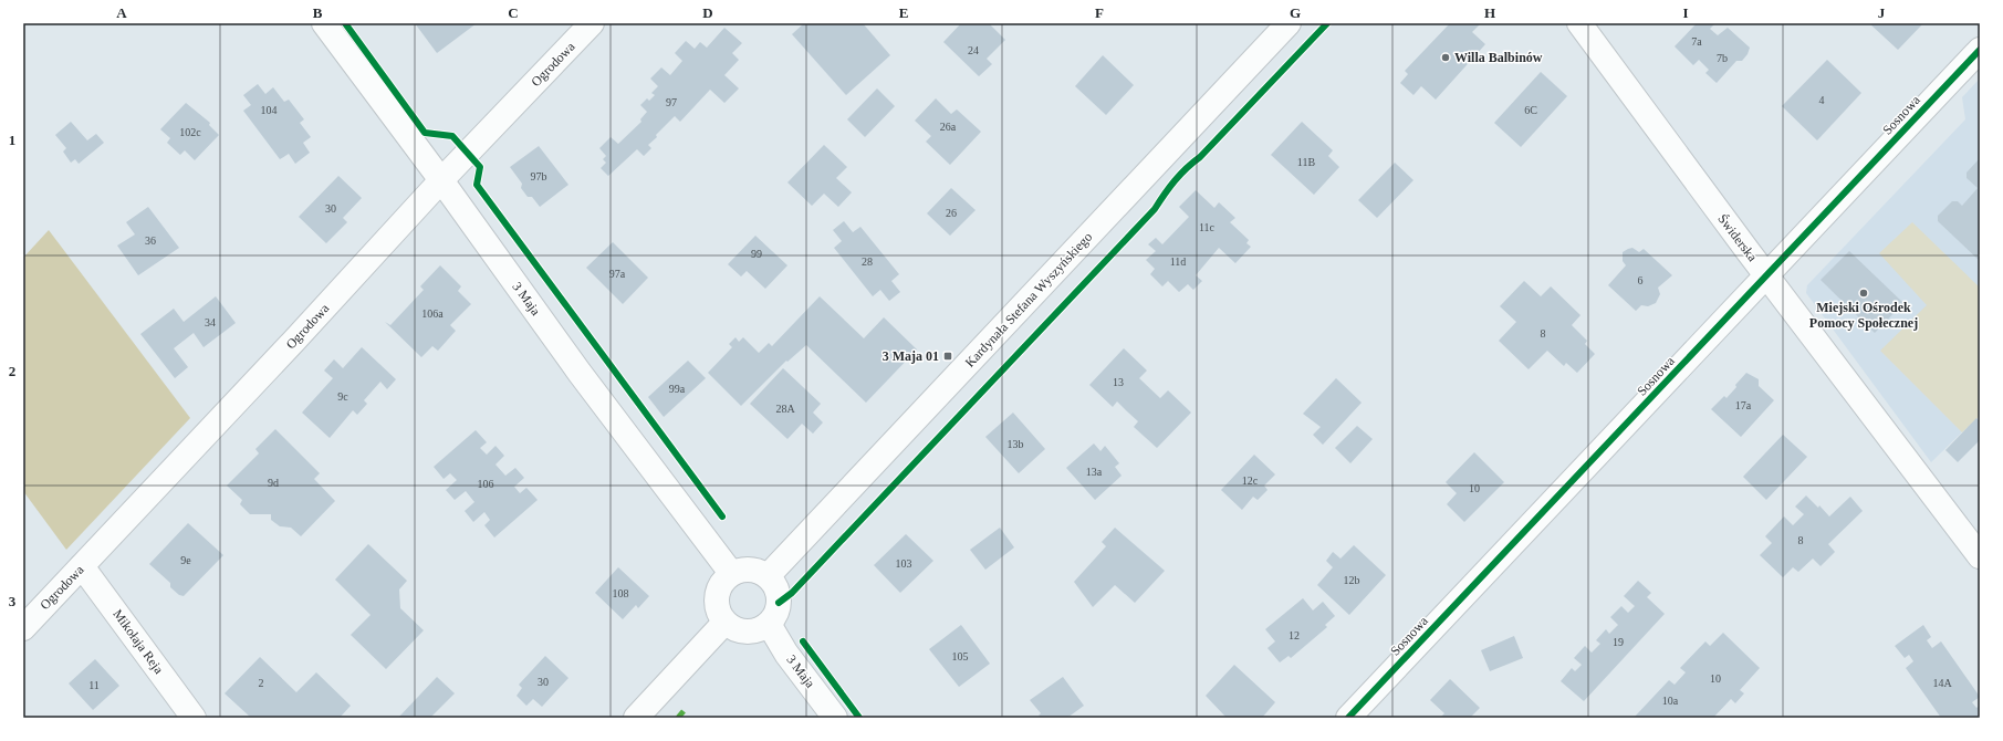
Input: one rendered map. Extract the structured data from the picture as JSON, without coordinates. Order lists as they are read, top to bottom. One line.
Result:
{"streets":{"street":["Ogrodowa","Sosnowa","Świderska","3 Maja","Kardynała Stefana Wyszyńskiego","Mikołaja Reja"]},"crossings":[["Ogrodowa","3 Maja"],["Ogrodowa","Mikołaja Reja"],["Sosnowa","Świderska"],["3 Maja","Kardynała Stefana Wyszyńskiego"]],"places":{"other":["Willa Balbinów","Miejski Ośrodek Pomocy Społecznej"],"transit":["3 Maja 01"]},"house_numbers":["7a","24","7b","4","97","104","6C","26a","102c","11B","97b","30","26","11c","36","99","28","11d","97a","6","106a","34","8","13","99a","9c","17a","28A","13b","13a","12c","9d","106","10","8","9e","103","12b","108","12","19","105","10","30","2","14A","11","10a"],"grid":{"columns":["A","B","C","D","E","F","G","H","I","J"],"rows":["1","2","3"]}}
